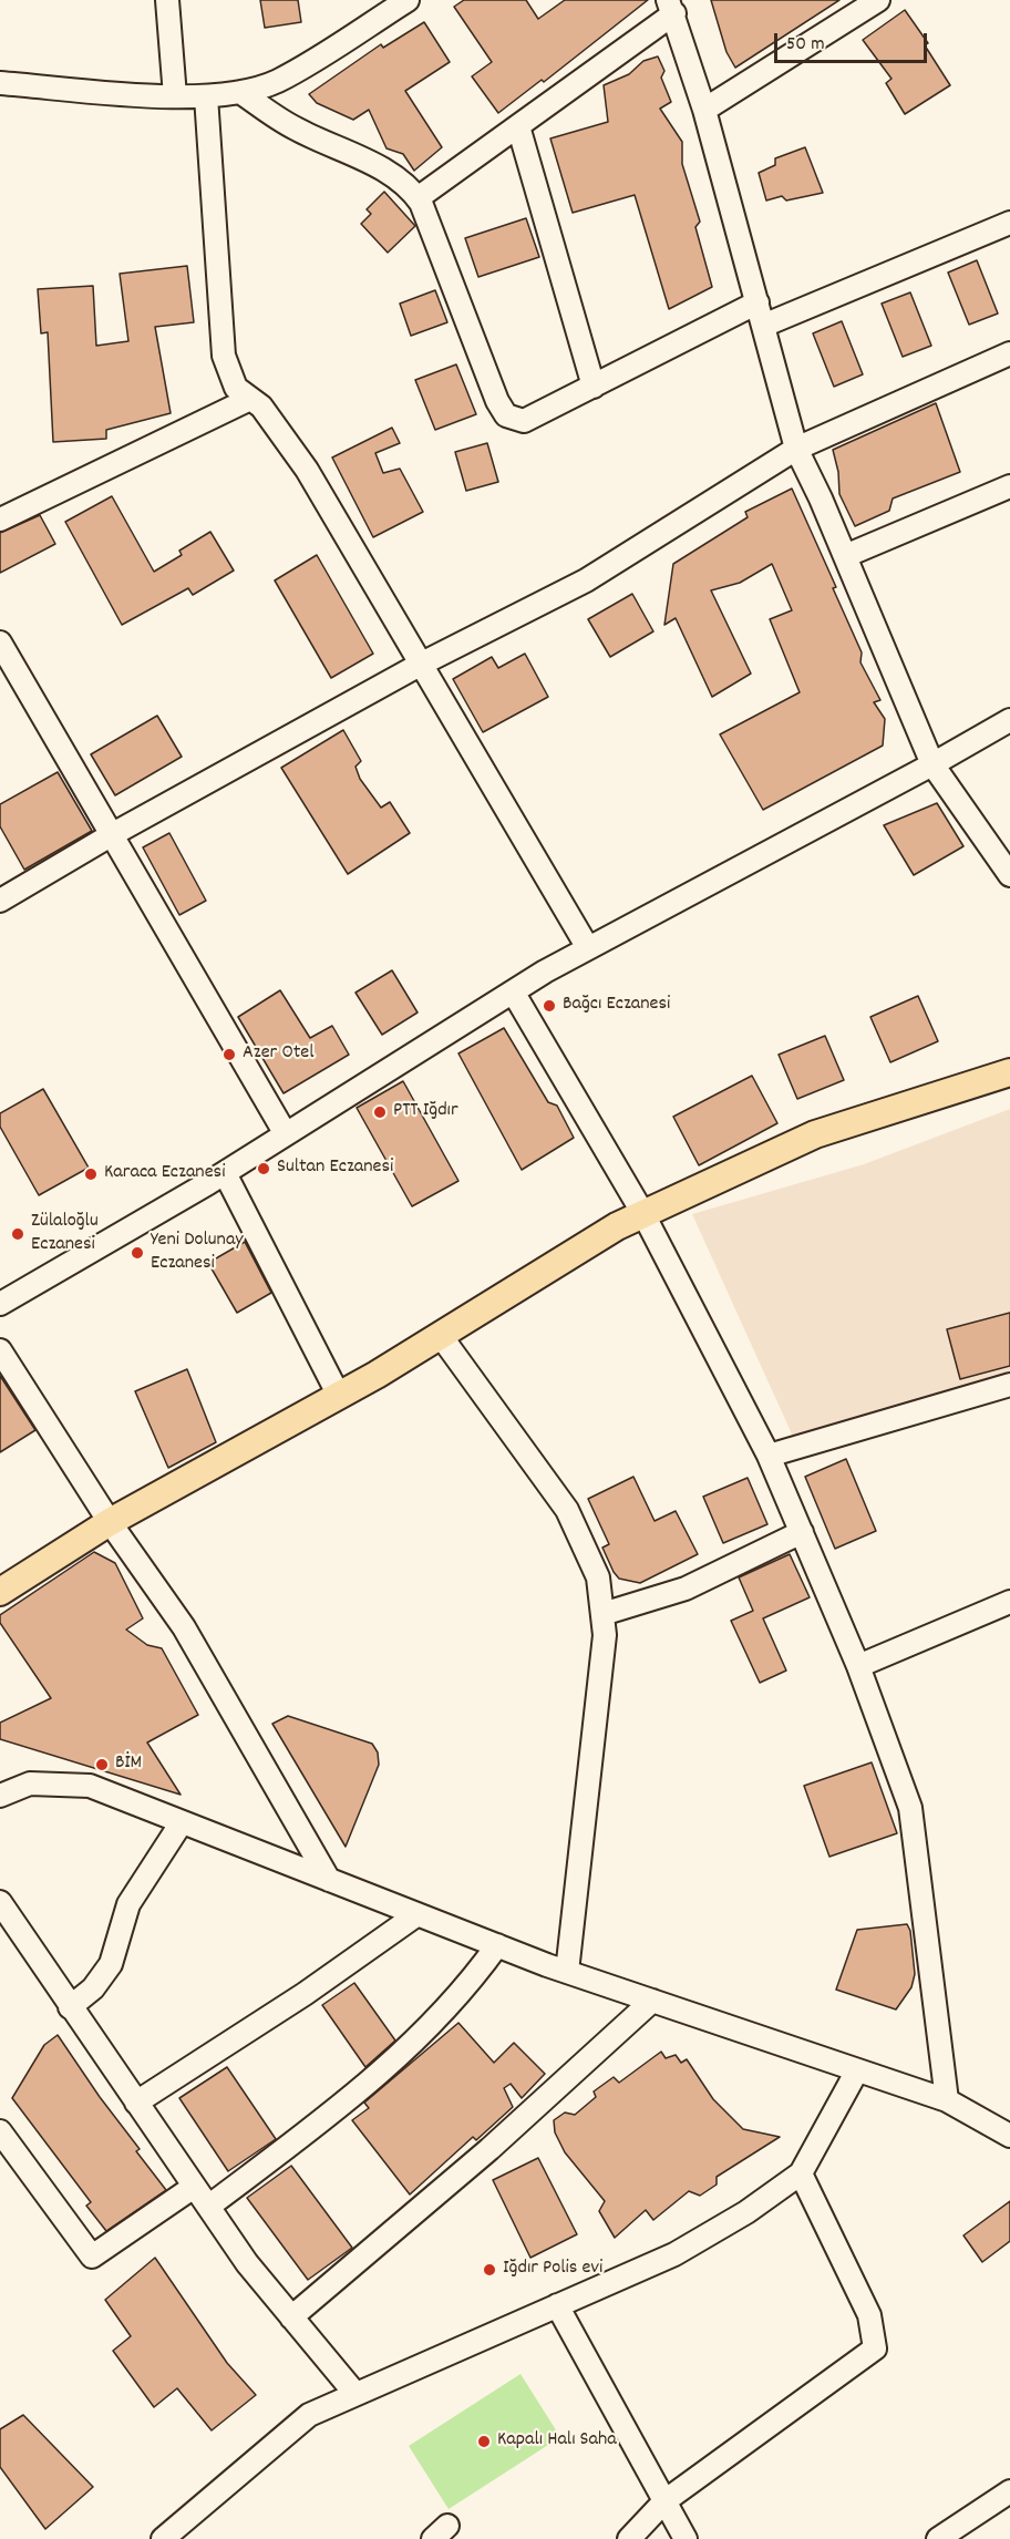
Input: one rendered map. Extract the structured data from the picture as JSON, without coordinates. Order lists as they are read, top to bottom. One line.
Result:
{"places":["Bağcı Eczanesi","Azer Otel","PTT Iğdır","Sultan Eczanesi","Karaca Eczanesi","Zülaloğlu Eczanesi","Yeni Dolunay Eczanesi","BİM","Iğdır Polis evi","Kapalı Halı Saha"],"scale_bar":"50 m"}
